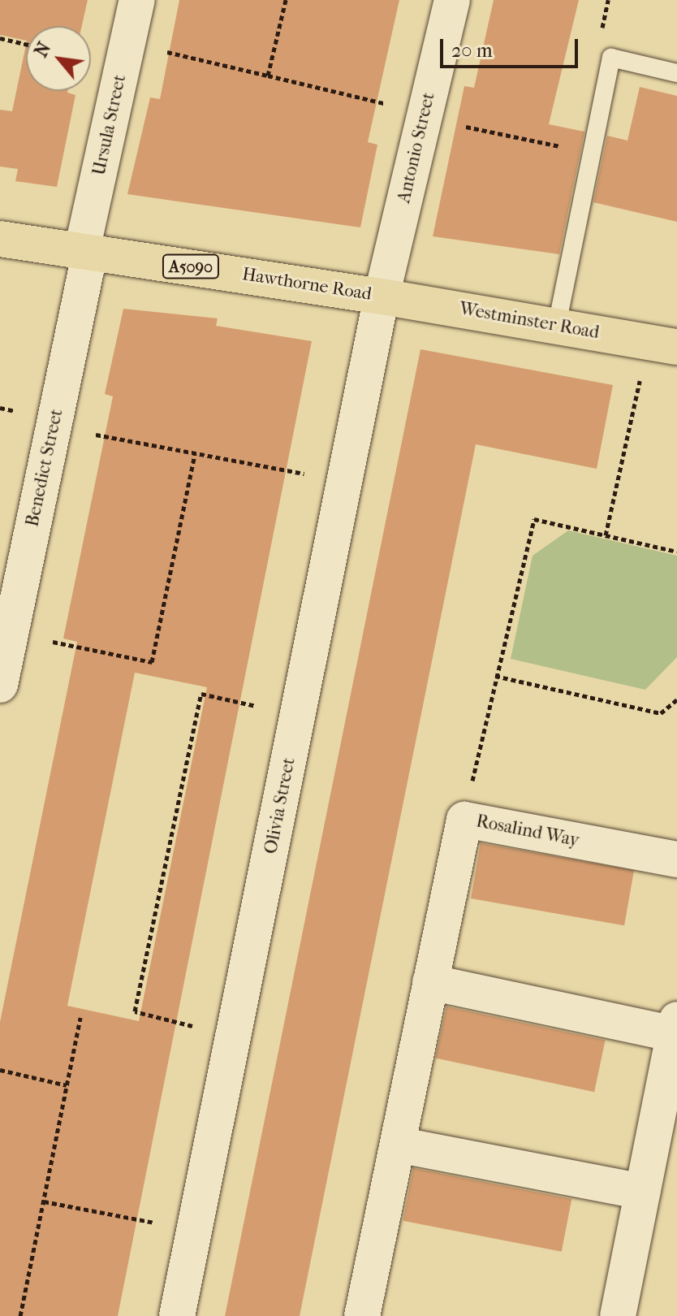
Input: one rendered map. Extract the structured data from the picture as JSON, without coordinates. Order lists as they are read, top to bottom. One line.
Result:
{"streets":{"main road":["A5090","Hawthorne Road","Westminster Road"],"street":["Ursula Street","Antonio Street","Benedict Street","Olivia Street","Rosalind Way"]},"crossings":[["Ursula Street","Hawthorne Road"],["Ursula Street","Benedict Street"],["Antonio Street","Hawthorne Road"],["Antonio Street","Westminster Road"],["Antonio Street","Olivia Street"],["Hawthorne Road","Westminster Road"],["Hawthorne Road","Benedict Street"],["Hawthorne Road","Olivia Street"],["Westminster Road","Olivia Street"]],"scale_bar":"20 m","north":"top left"}
